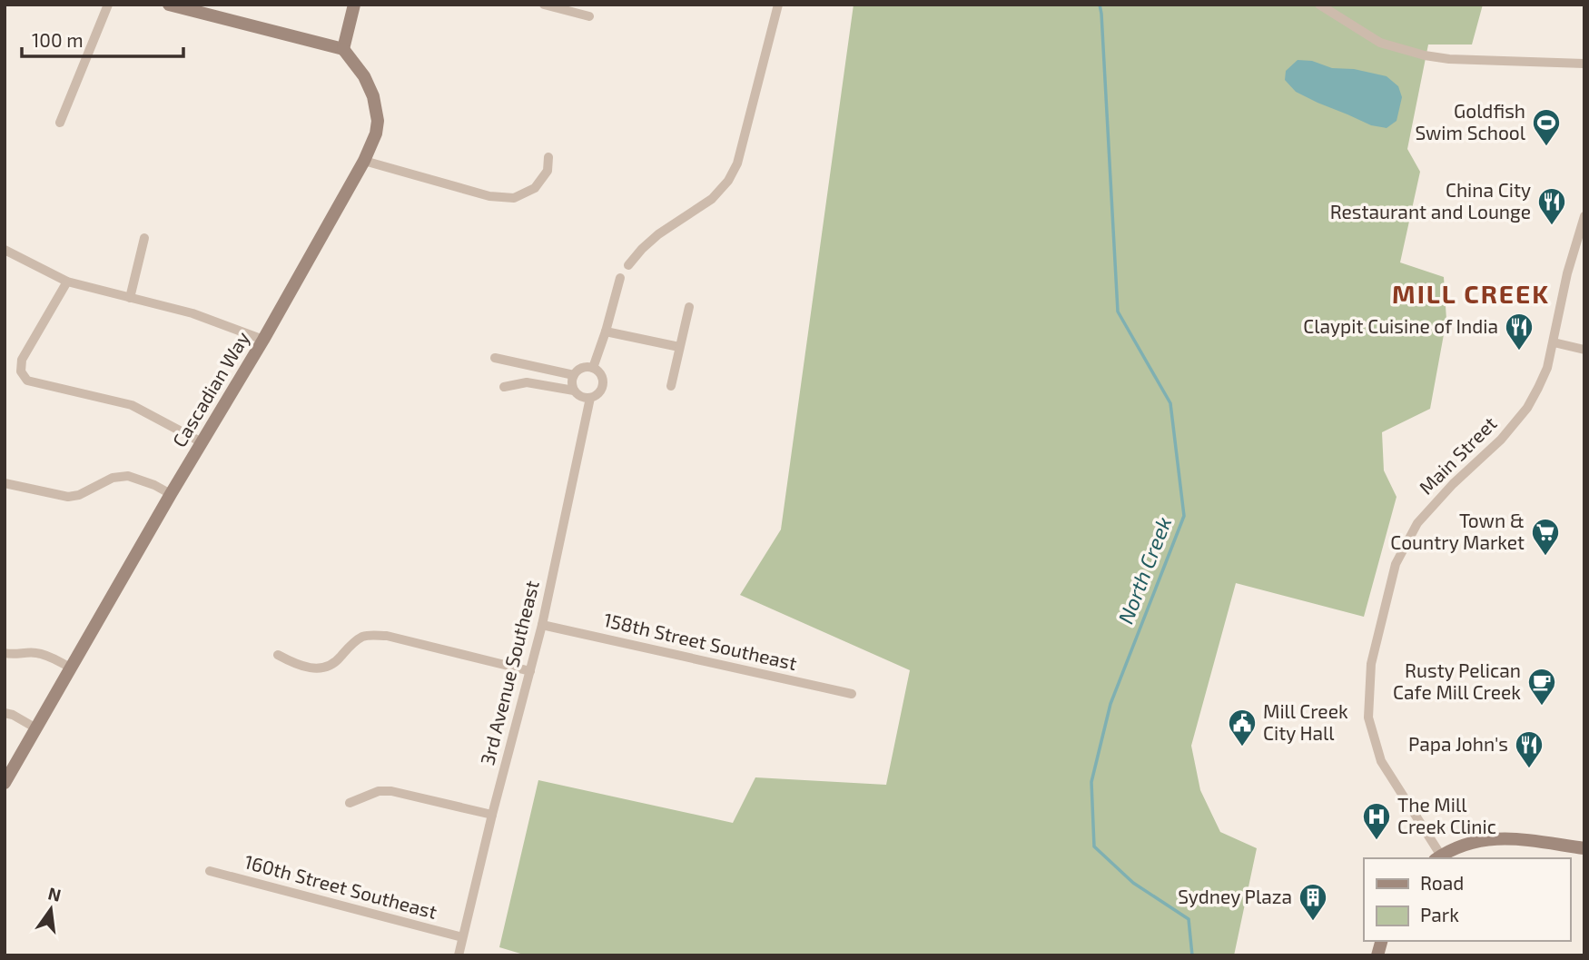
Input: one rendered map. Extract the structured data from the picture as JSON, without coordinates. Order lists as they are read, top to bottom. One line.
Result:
{"streets":{"street":["Cascadian Way","Main Street","158th Street Southeast","3rd Avenue Southeast","160th Street Southeast"]},"crossings":[["158th Street Southeast","3rd Avenue Southeast"],["3rd Avenue Southeast","160th Street Southeast"]],"districts":["MILL CREEK"],"water":["North Creek"],"places":{"sports":["Goldfish Swim School"],"restaurant":["China City Restaurant and Lounge","Claypit Cuisine of India","Papa John's"],"supermarket":["Town & Country Market"],"cafe":["Rusty Pelican Cafe Mill Creek"],"public building":["Mill Creek City Hall"],"hospital":["The Mill Creek Clinic"],"building":["Sydney Plaza"]},"legend":["Road","Park"],"scale_bar":"100 m","north":"top"}
